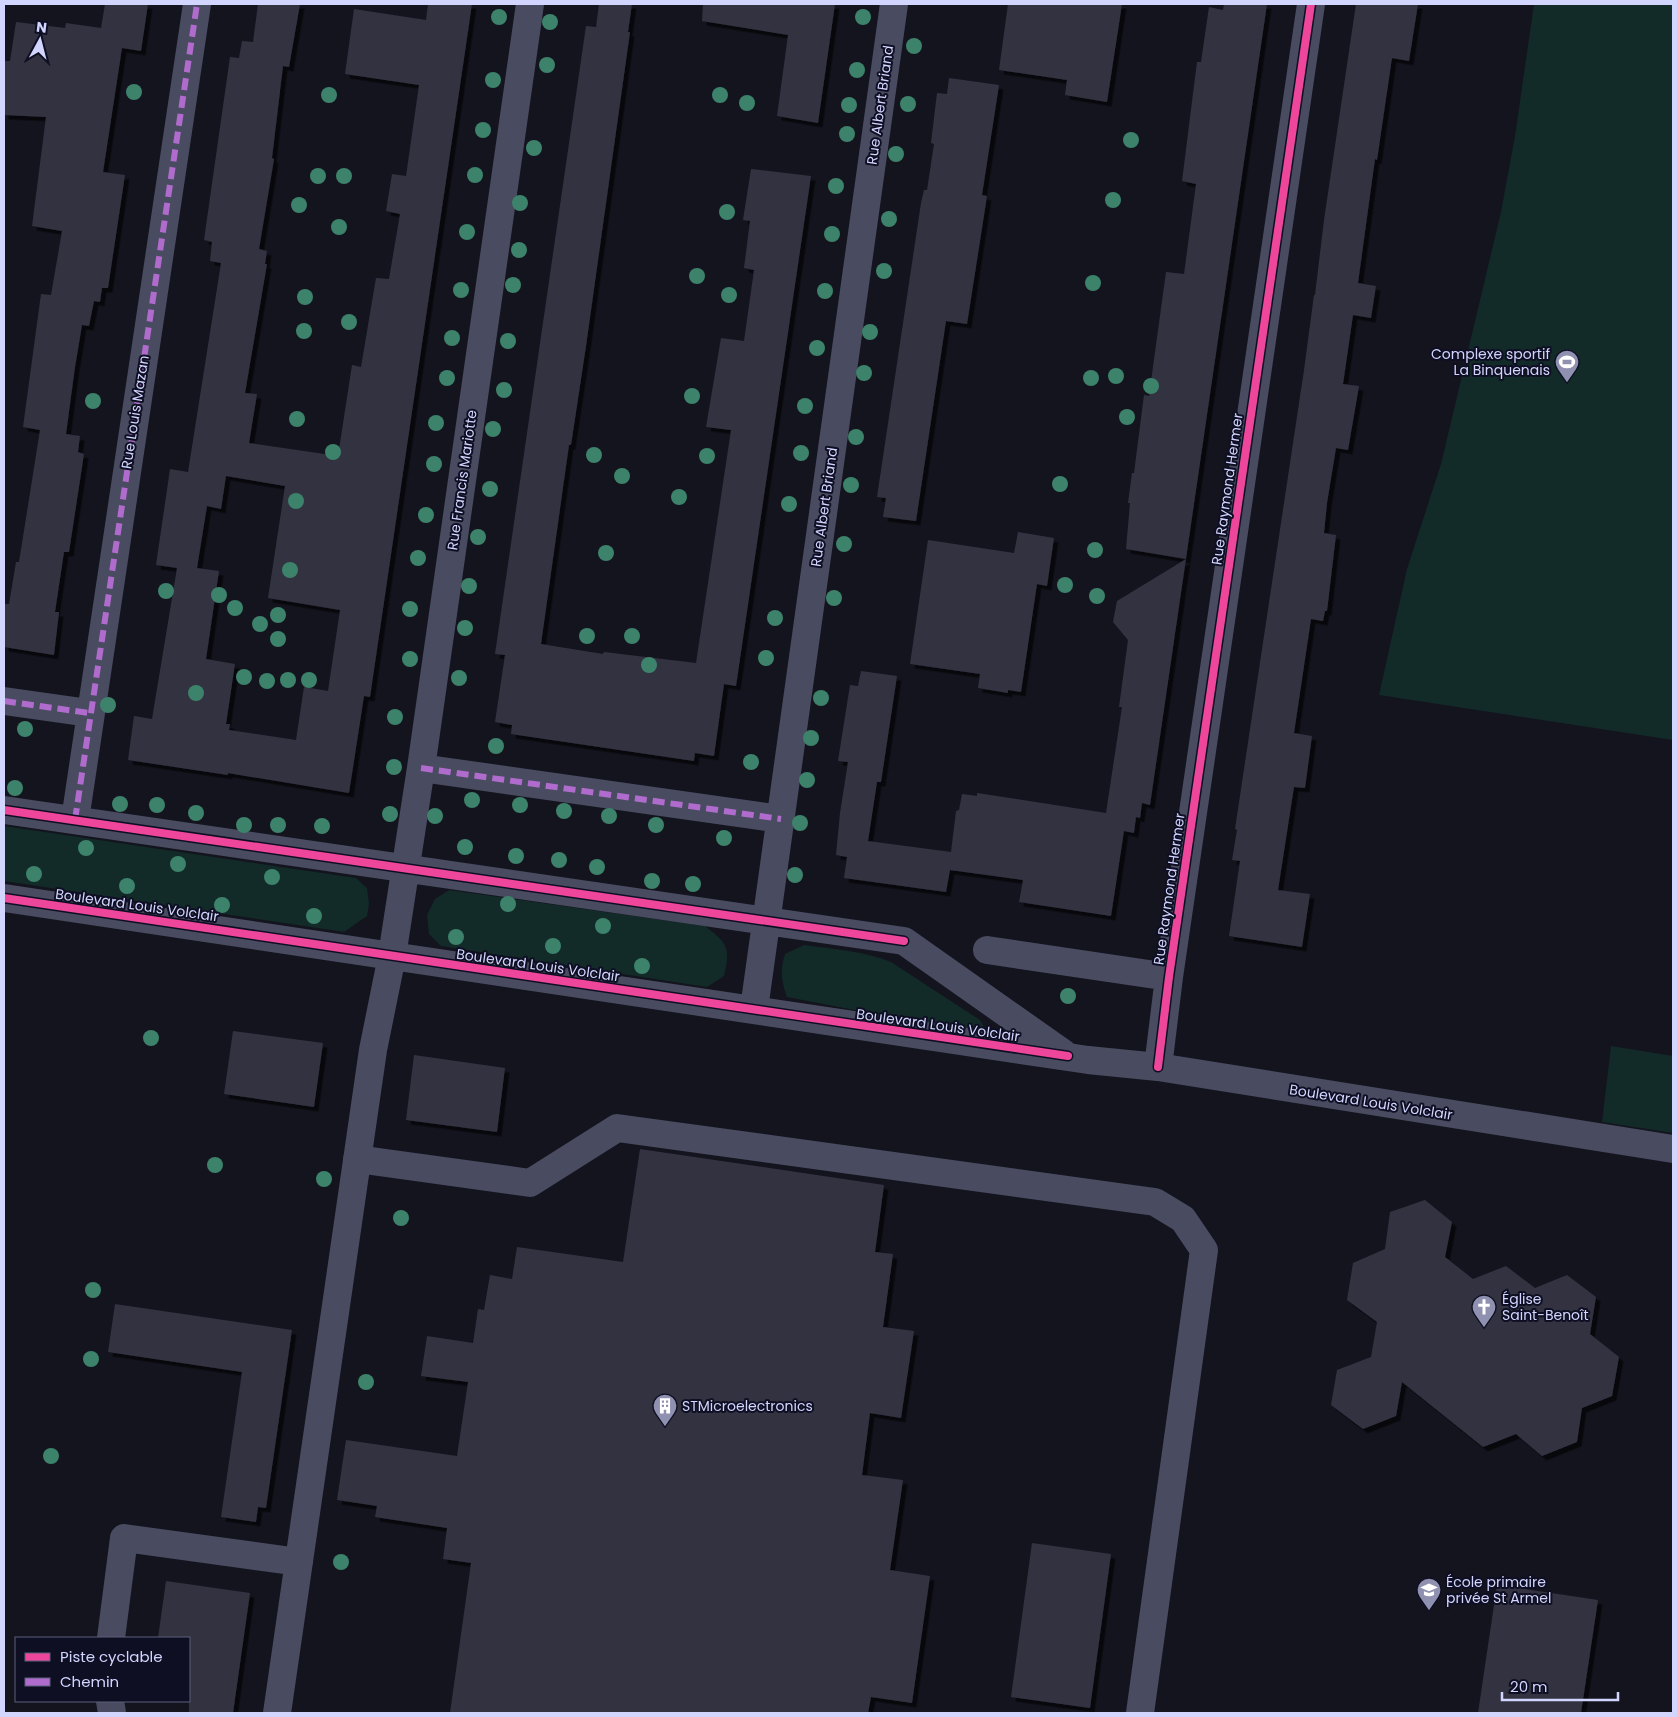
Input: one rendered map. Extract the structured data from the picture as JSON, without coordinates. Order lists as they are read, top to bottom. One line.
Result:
{"streets":{"street":["Rue Albert Briand","Rue Louis Mazan","Rue Francis Mariotte","Rue Raymond Hermer","Boulevard Louis Volclair"]},"crossings":[["Rue Albert Briand","Boulevard Louis Volclair"],["Rue Louis Mazan","Boulevard Louis Volclair"],["Rue Francis Mariotte","Boulevard Louis Volclair"],["Rue Raymond Hermer","Boulevard Louis Volclair"]],"places":{"sports":["Complexe sportif La Binquenais"],"church":["Église Saint-Benoît"],"building":["STMicroelectronics"],"school or university":["École primaire privée St Armel"]},"legend":["Piste cyclable","Chemin"],"scale_bar":"20 m","north":"top"}
